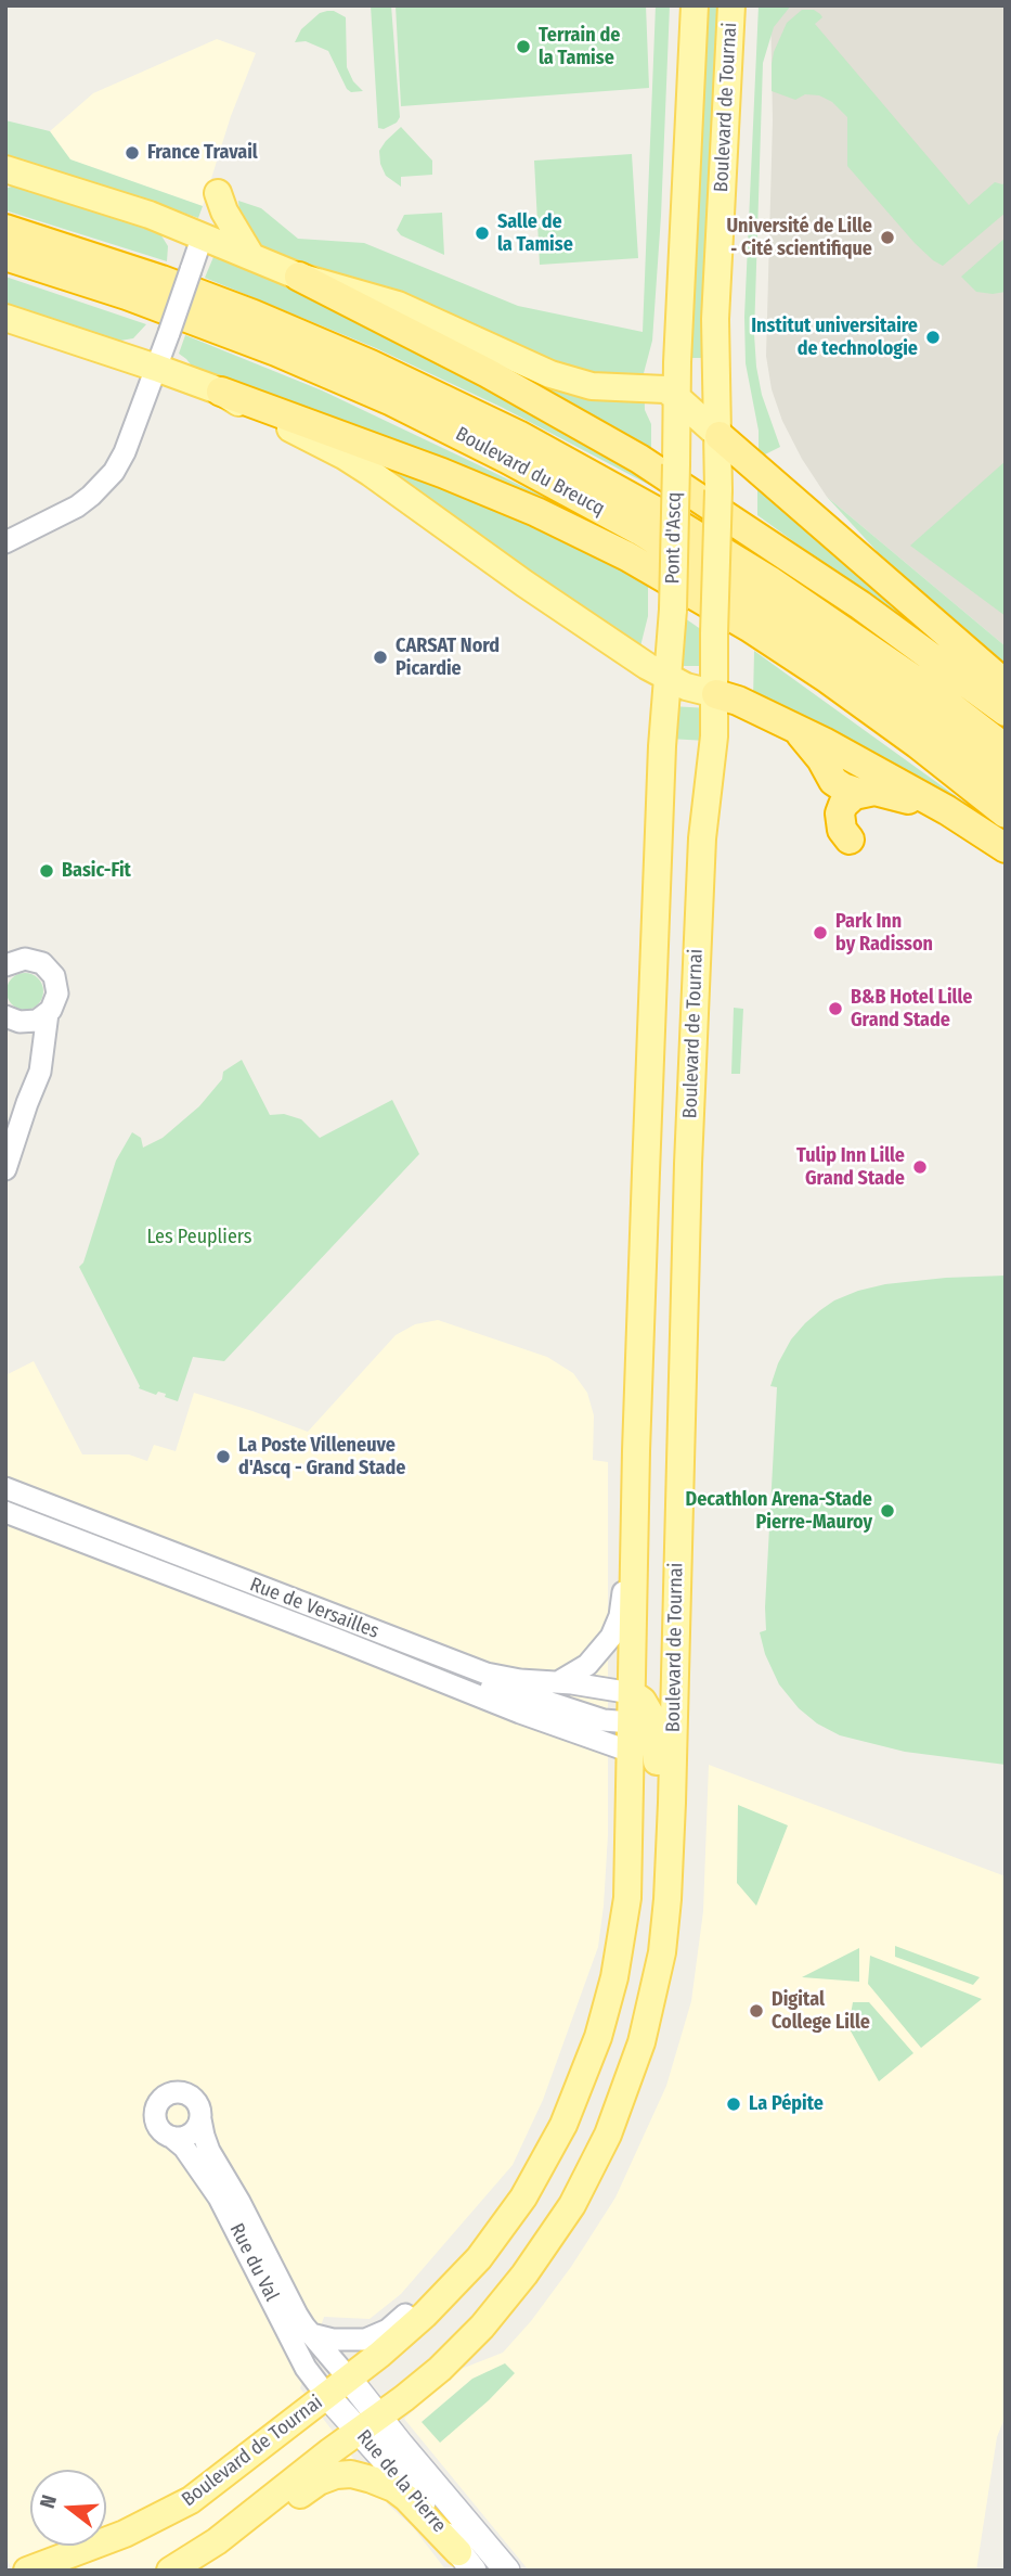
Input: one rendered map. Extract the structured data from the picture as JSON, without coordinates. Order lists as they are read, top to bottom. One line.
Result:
{"streets":{"highway":["Boulevard du Breucq"],"main road":["Boulevard de Tournai","Pont d'Ascq","Rue de la Pierre"],"street":["Rue de Versailles","Rue du Val"]},"crossings":[["Boulevard de Tournai","Pont d'Ascq"],["Boulevard de Tournai","Rue de Versailles"],["Boulevard de Tournai","Rue du Val"],["Boulevard de Tournai","Rue de la Pierre"],["Rue du Val","Rue de la Pierre"]],"parks":["Les Peupliers"],"places":["Terrain de la Tamise","France Travail","Salle de la Tamise","Université de Lille ‐ Cité scientifique","Institut universitaire de technologie","CARSAT Nord Picardie","Basic-Fit","Park Inn by Radisson","B&B Hotel Lille Grand Stade","Tulip Inn Lille Grand Stade","La Poste Villeneuve d'Ascq - Grand Stade","Decathlon Arena-Stade Pierre-Mauroy","Digital College Lille","La Pépite"],"north":"left"}
